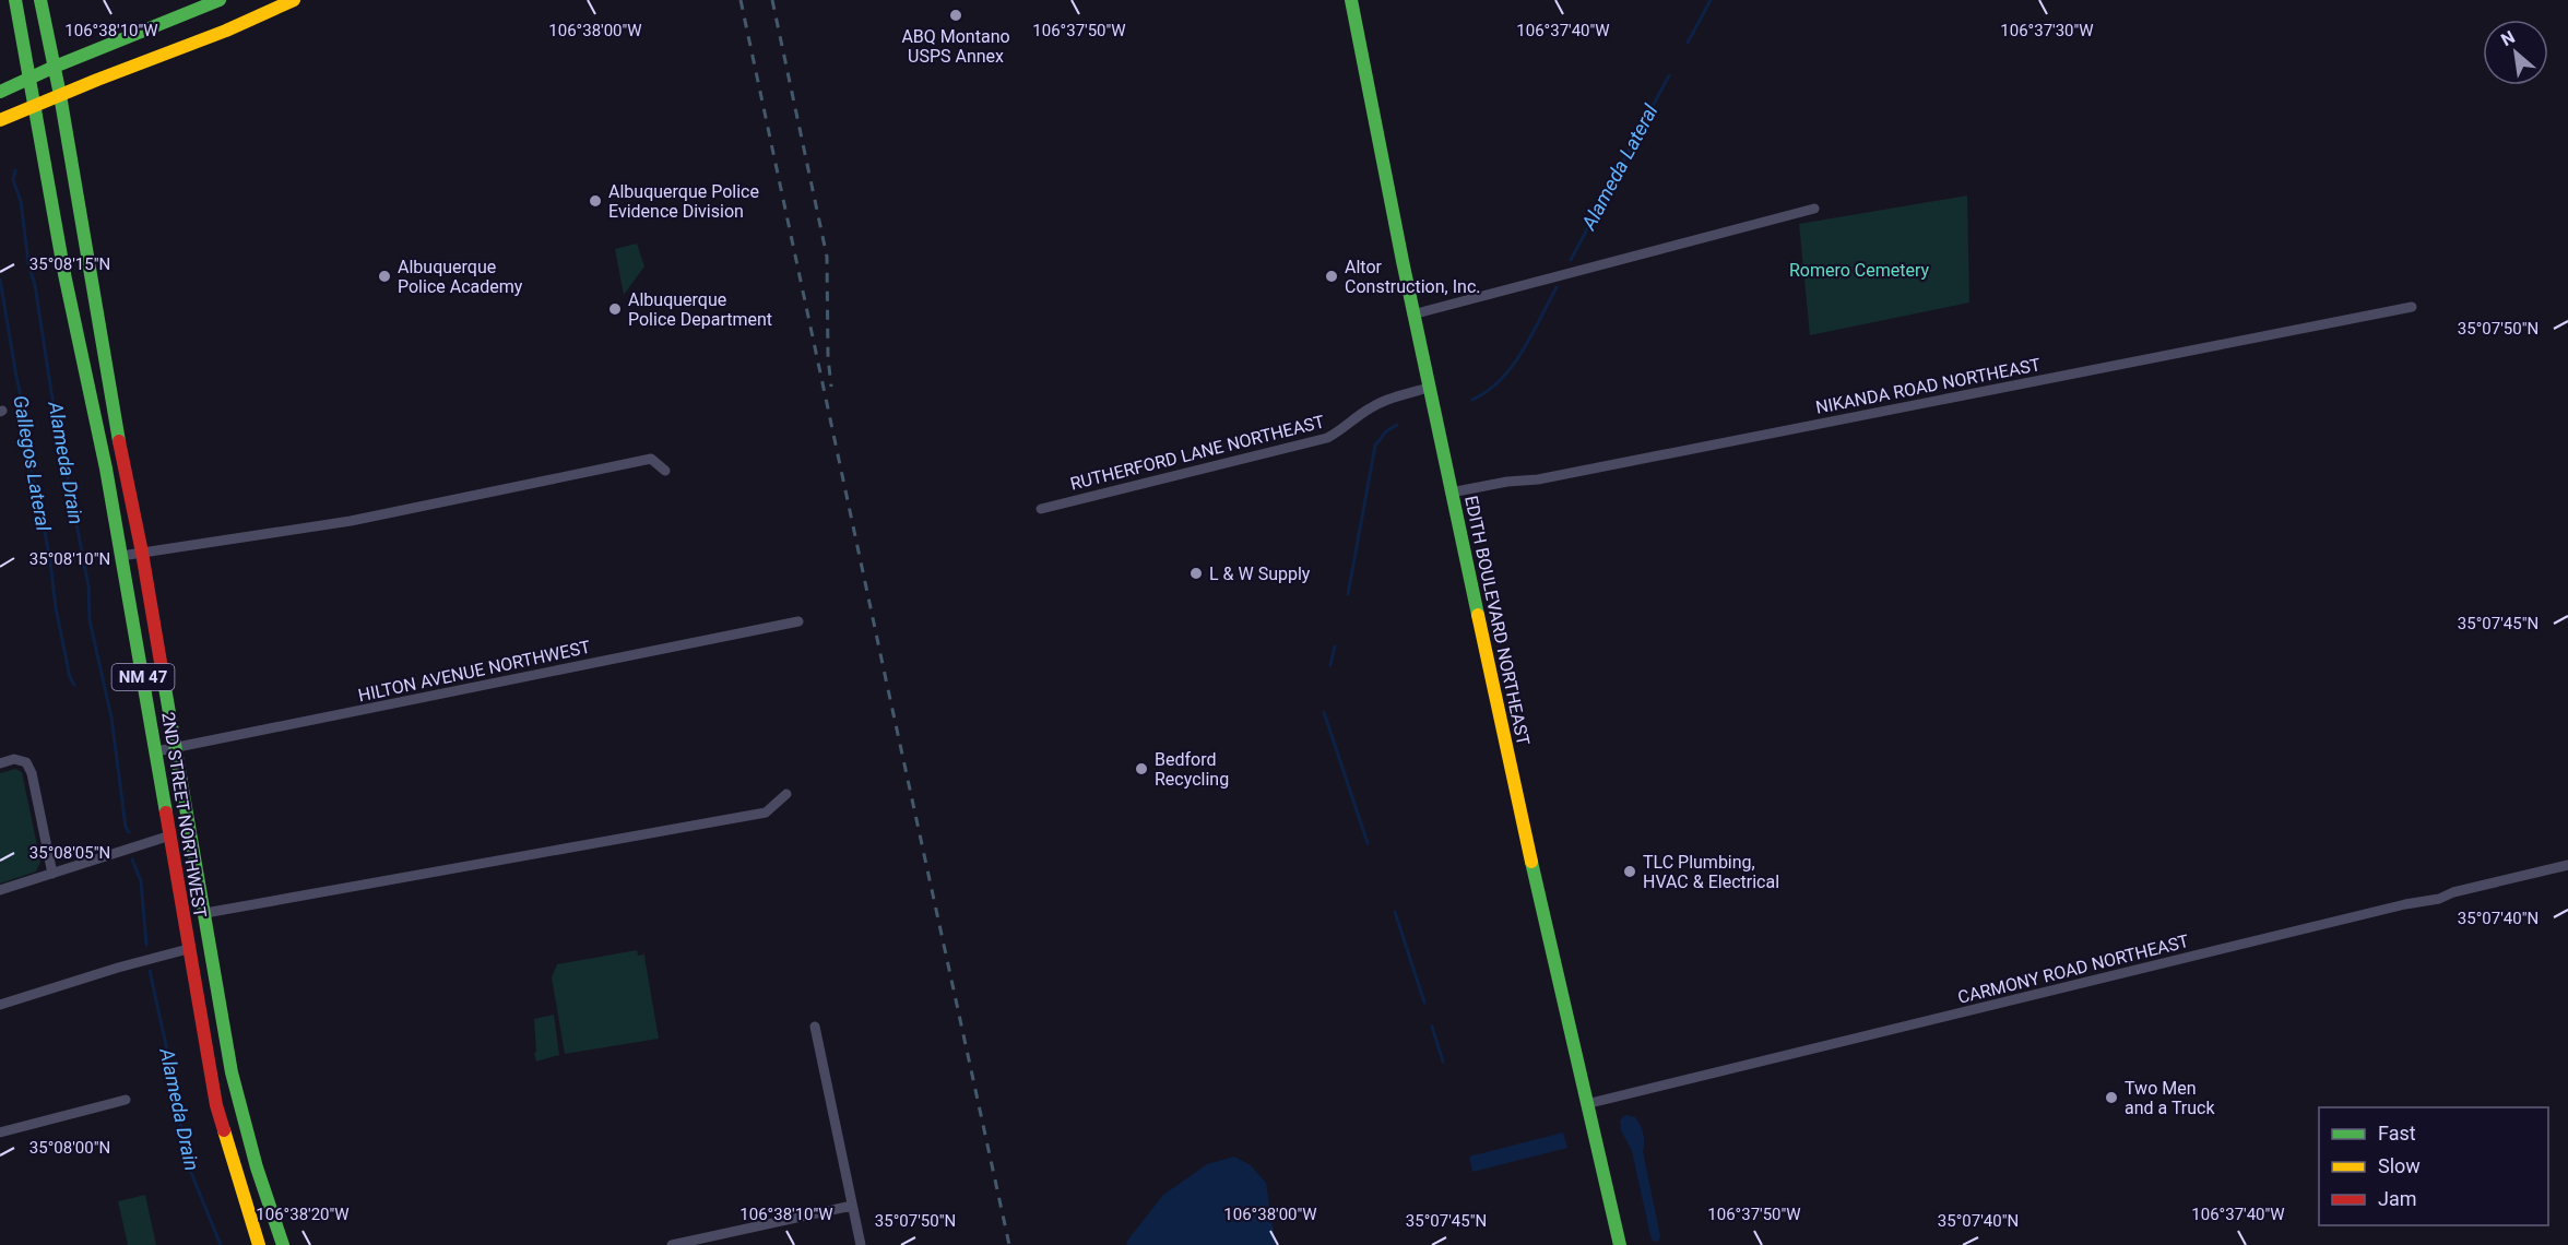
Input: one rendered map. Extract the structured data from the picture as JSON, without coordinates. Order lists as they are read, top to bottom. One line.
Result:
{"streets":{"main road":["EDITH BOULEVARD NORTHEAST","NM 47","2ND STREET NORTHWEST"],"street":["NIKANDA ROAD NORTHEAST","RUTHERFORD LANE NORTHEAST","HILTON AVENUE NORTHWEST","CARMONY ROAD NORTHEAST"]},"crossings":[["NIKANDA ROAD NORTHEAST","EDITH BOULEVARD NORTHEAST"],["RUTHERFORD LANE NORTHEAST","EDITH BOULEVARD NORTHEAST"],["EDITH BOULEVARD NORTHEAST","CARMONY ROAD NORTHEAST"],["HILTON AVENUE NORTHWEST","2ND STREET NORTHWEST"]],"water":["Alameda Lateral","Gallegos Lateral","Alameda Drain"],"parks":["Romero Cemetery"],"places":["ABQ Montano USPS Annex","Albuquerque Police Evidence Division","Albuquerque Police Academy","Altor Construction, Inc.","Albuquerque Police Department","L & W Supply","Bedford Recycling","TLC Plumbing, HVAC & Electrical","Two Men and a Truck"],"legend":["Fast","Slow","Jam"],"north":"top left","coordinates":["106°38'10\"W","106°38'00\"W","106°37'50\"W","106°37'40\"W","106°37'30\"W","35°08'15\"N","35°07'50\"N","35°08'10\"N","35°07'45\"N","35°08'05\"N","35°07'40\"N","35°08'00\"N","106°38'20\"W"]}
